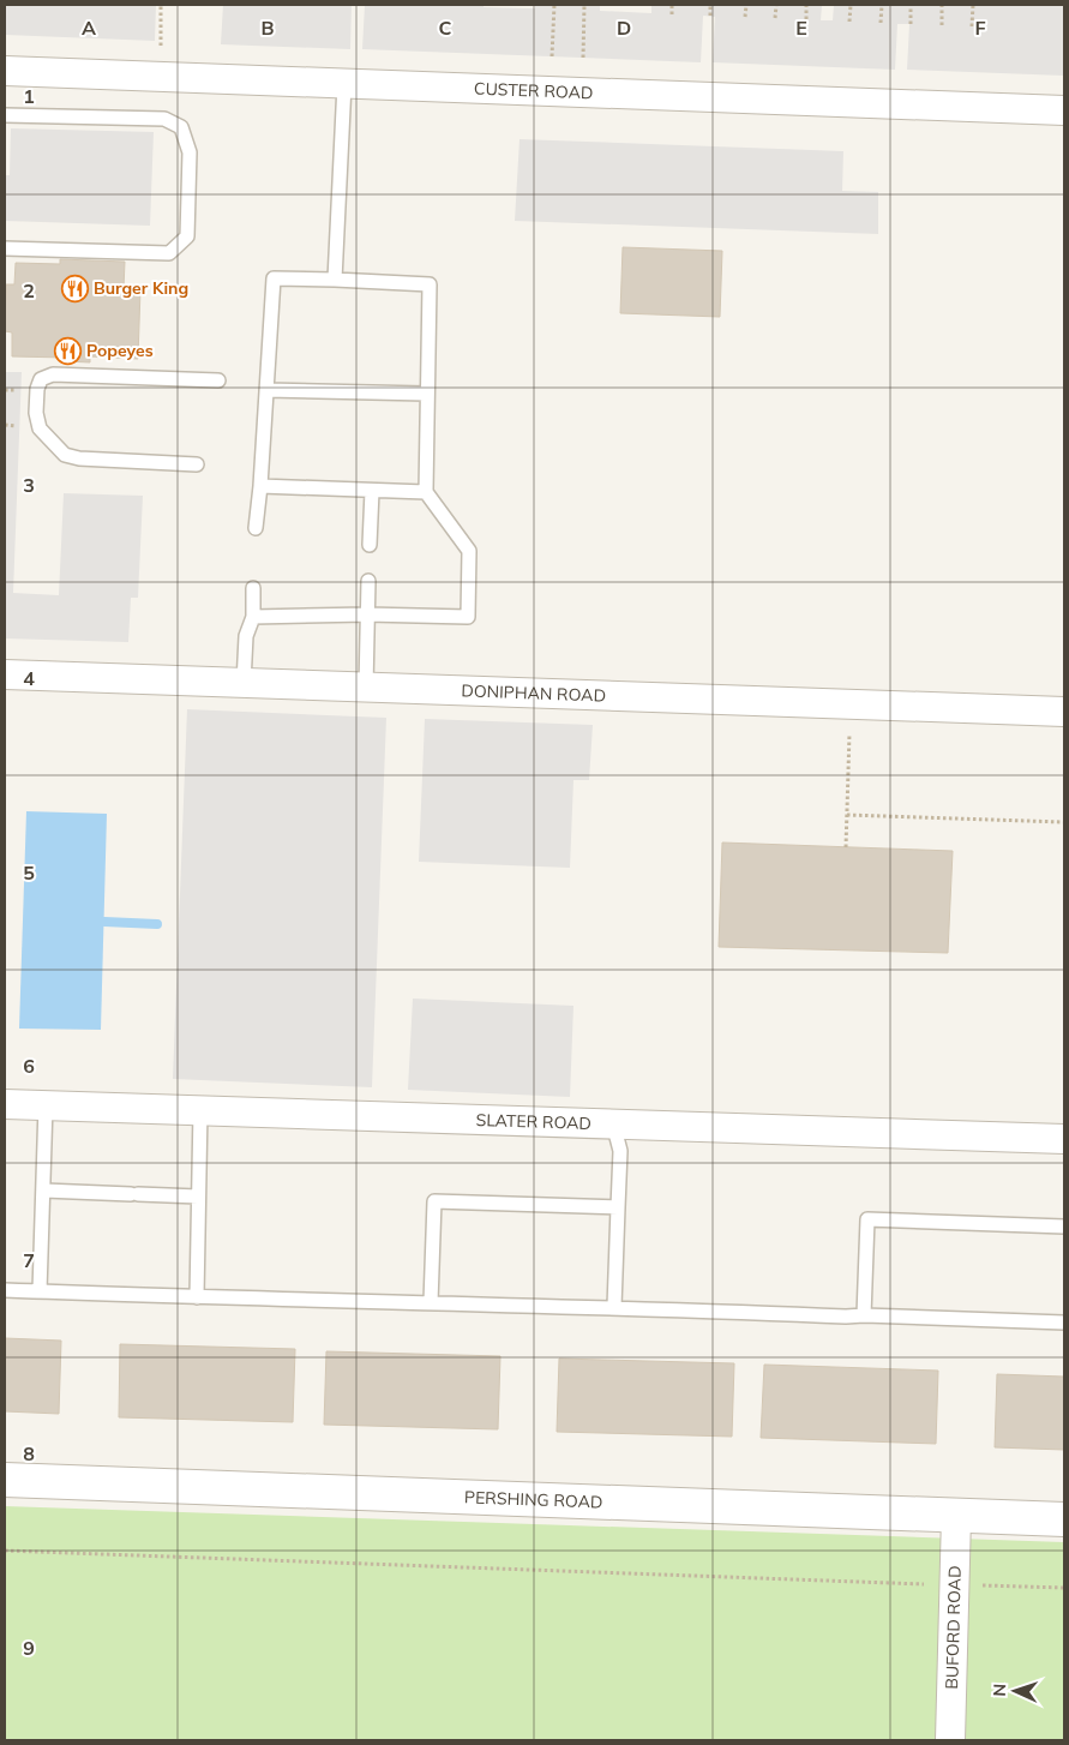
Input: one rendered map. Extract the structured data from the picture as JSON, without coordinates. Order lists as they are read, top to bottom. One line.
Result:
{"streets":{"street":["CUSTER ROAD","DONIPHAN ROAD","SLATER ROAD","PERSHING ROAD","BUFORD ROAD"]},"crossings":[["PERSHING ROAD","BUFORD ROAD"]],"places":{"restaurant":["Burger King","Popeyes"]},"north":"left","grid":{"columns":["A","B","C","D","E","F"],"rows":["1","2","3","4","5","6","7","8","9"]}}
